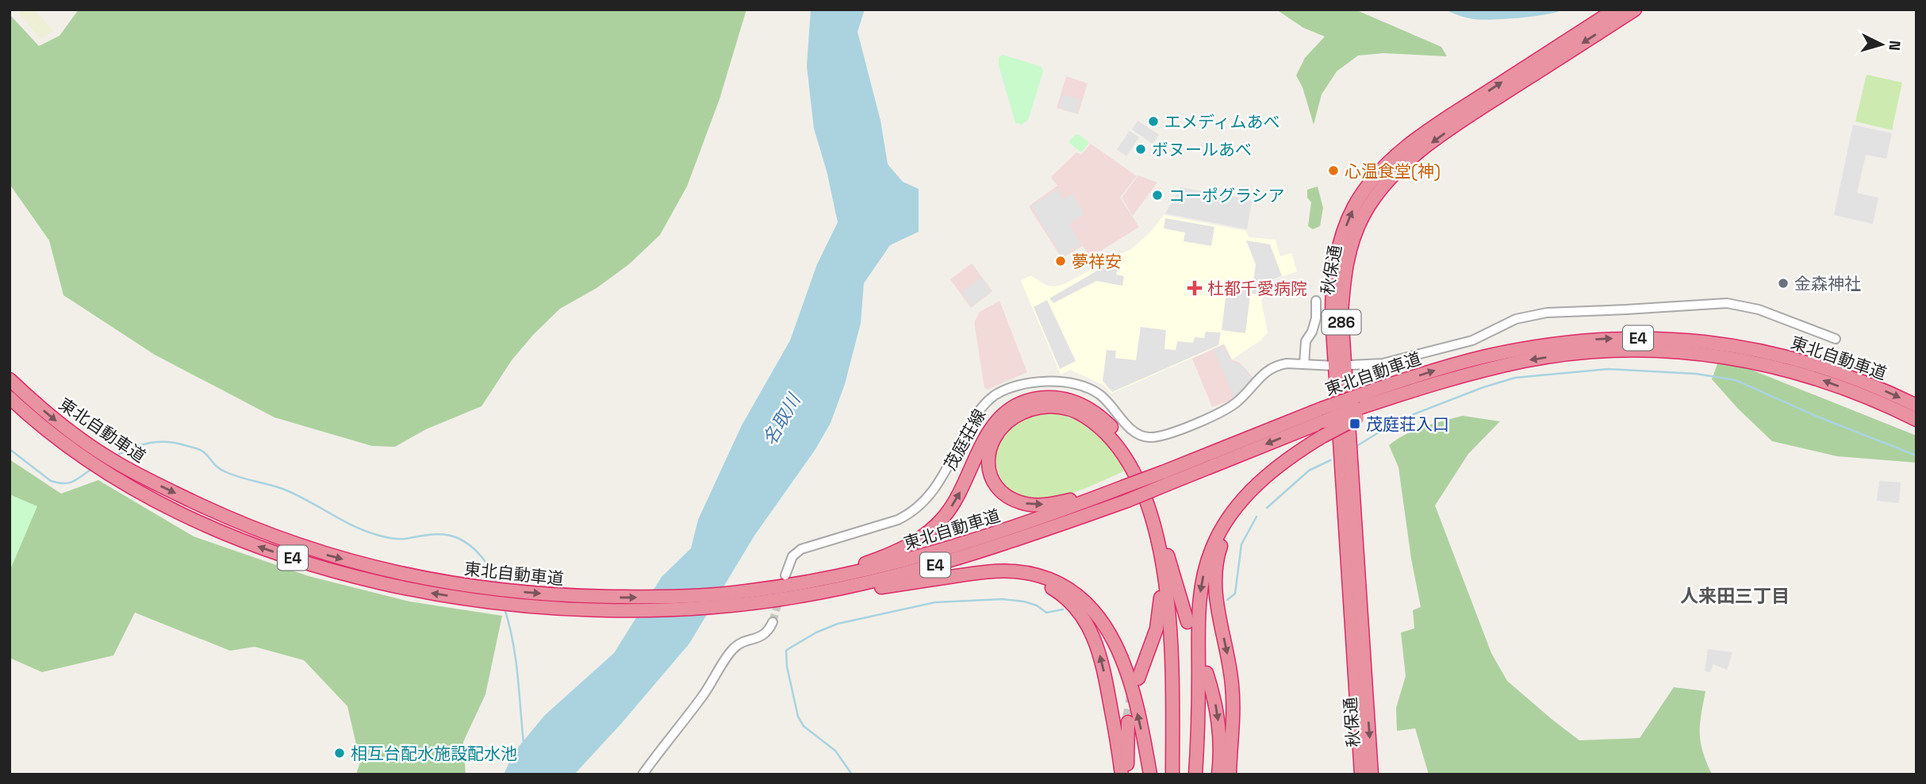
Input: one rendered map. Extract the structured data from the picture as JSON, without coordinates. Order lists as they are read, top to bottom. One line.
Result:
{"streets":{"highway":["秋保通","286","E4","東北自動車道"],"street":["茂庭荘線"]},"crossings":[["秋保通","茂庭荘線"]],"districts":["人来田三丁目"],"water":["名取川"],"places":{"other":["エメディムあべ","ボヌールあべ","心温食堂(神)","コーポグラシア","夢祥安","金森神社","相互台配水施設配水池"],"health":["杜都千愛病院"],"transit":["茂庭荘入口"]},"north":"right"}
